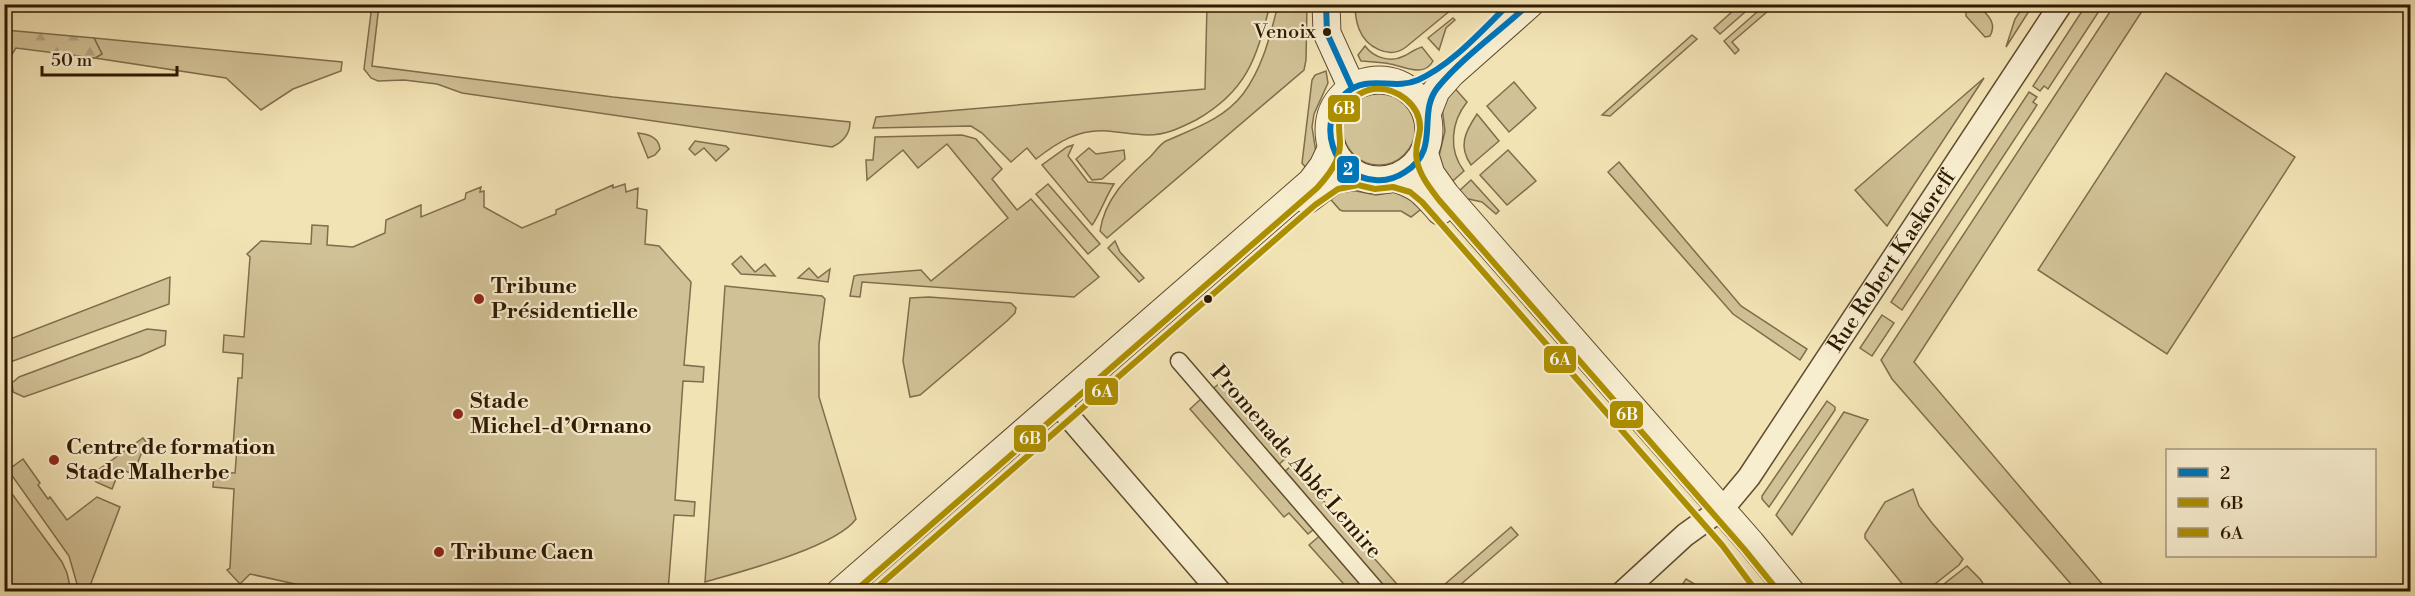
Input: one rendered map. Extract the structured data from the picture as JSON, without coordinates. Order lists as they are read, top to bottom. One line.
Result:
{"streets":{"street":["Rue Robert Kaskoreff","Promenade Abbé Lemire"]},"places":["Venoix","Tribune Présidentielle","Stade Michel-d’Ornano","Centre de formation Stade Malherbe","Tribune Caen"],"lines":["transit line 2","transit line 6B","transit line 6A"],"legend":["2","6B","6A"],"scale_bar":"50 m"}
